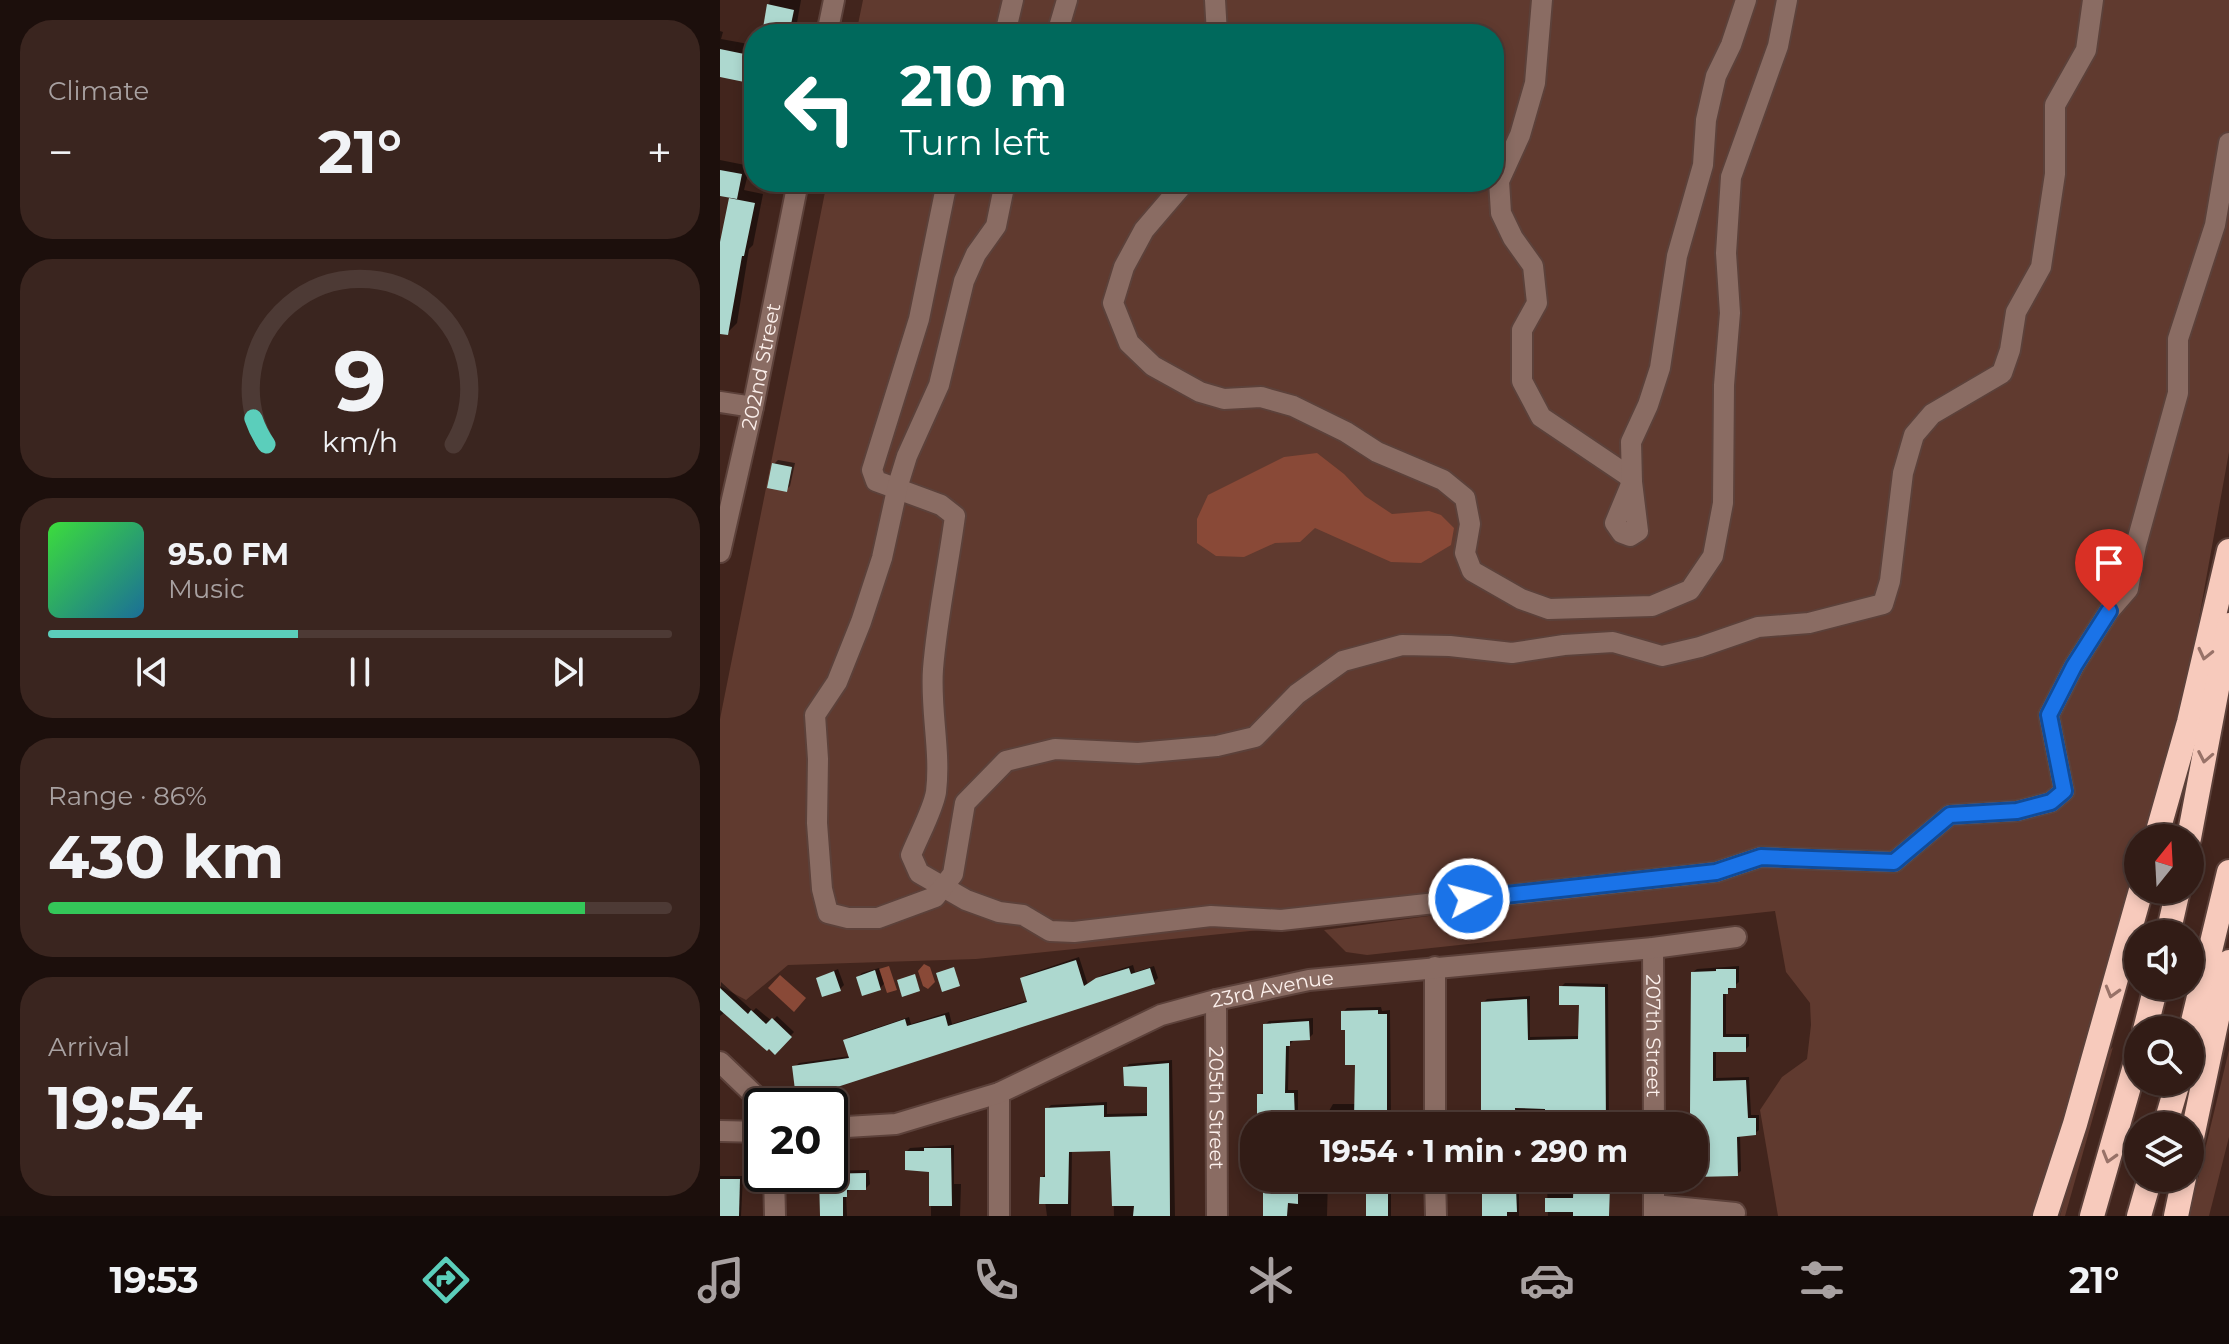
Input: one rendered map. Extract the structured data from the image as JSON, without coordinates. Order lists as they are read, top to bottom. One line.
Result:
{"streets":{"street":["202nd Street","23rd Avenue","207th Street","205th Street"]},"crossings":[["23rd Avenue","207th Street"],["23rd Avenue","205th Street"]],"north":"top","page":{"tile":["Climate",["Range · 86%","430 km"],["Arrival","19:54"]],"turn":["210 m","Turn left"],"heat":["−","21°","+"],"song":["95.0 FM","Music"],"limit":"20","trip":"19:54 · 1 min · 290 m","tabs":["19:53","21°"],"gauge":["9","km/h"]}}
